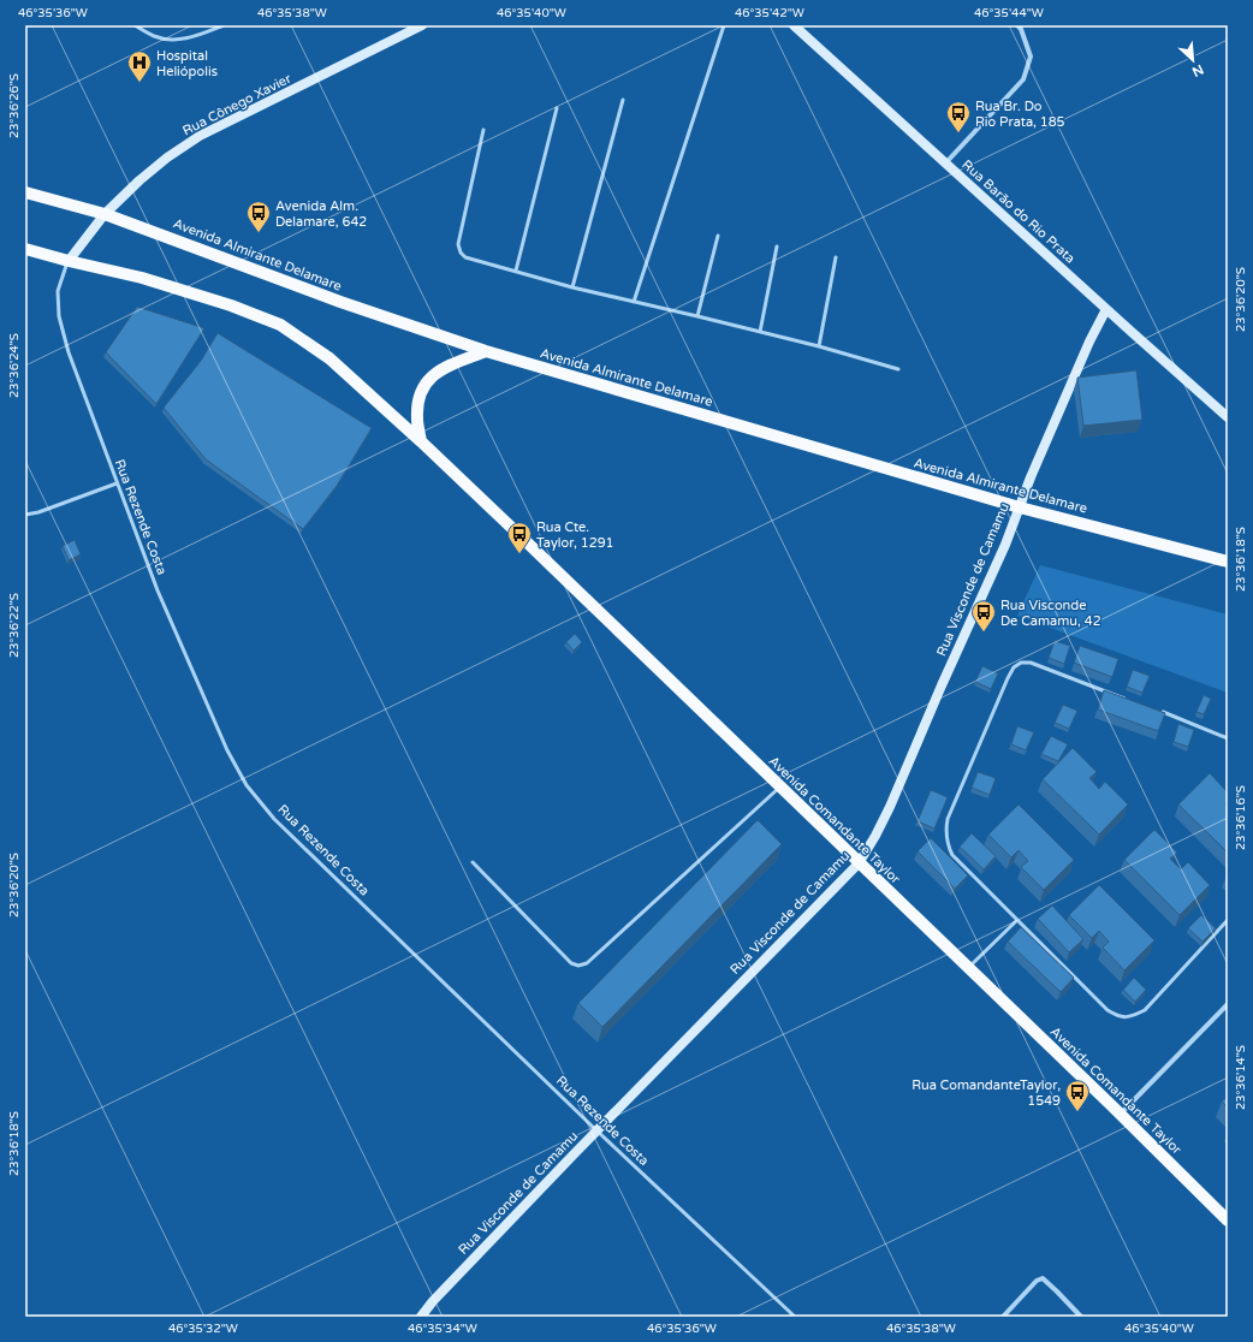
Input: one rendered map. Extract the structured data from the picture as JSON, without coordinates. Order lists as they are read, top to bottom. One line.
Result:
{"streets":{"main road":["Avenida Almirante Delamare","Avenida Comandante Taylor"],"street":["Rua Cônego Xavier","Rua Barão do Rio Prata","Rua Visconde de Camamu"],"lane":["Rua Rezende Costa"]},"crossings":[["Rua Cônego Xavier","Avenida Almirante Delamare"],["Rua Cônego Xavier","Rua Rezende Costa"],["Rua Barão do Rio Prata","Rua Visconde de Camamu"],["Avenida Almirante Delamare","Rua Visconde de Camamu"],["Rua Rezende Costa","Rua Visconde de Camamu"],["Rua Visconde de Camamu","Avenida Comandante Taylor"]],"places":{"hospital":["Hospital Heliópolis"],"bus stop":["Rua Br. Do Rio Prata, 185","Avenida Alm. Delamare, 642","Rua Cte. Taylor, 1291","Rua Visconde De Camamu, 42","Rua ComandanteTaylor, 1549"]},"north":"bottom right","coordinates":["46°35'36\"W","46°35'38\"W","46°35'40\"W","46°35'42\"W","46°35'44\"W","23°36'26\"S","23°36'20\"S","23°36'24\"S","23°36'18\"S","23°36'22\"S","23°36'16\"S","23°36'14\"S","46°35'32\"W","46°35'34\"W"]}
